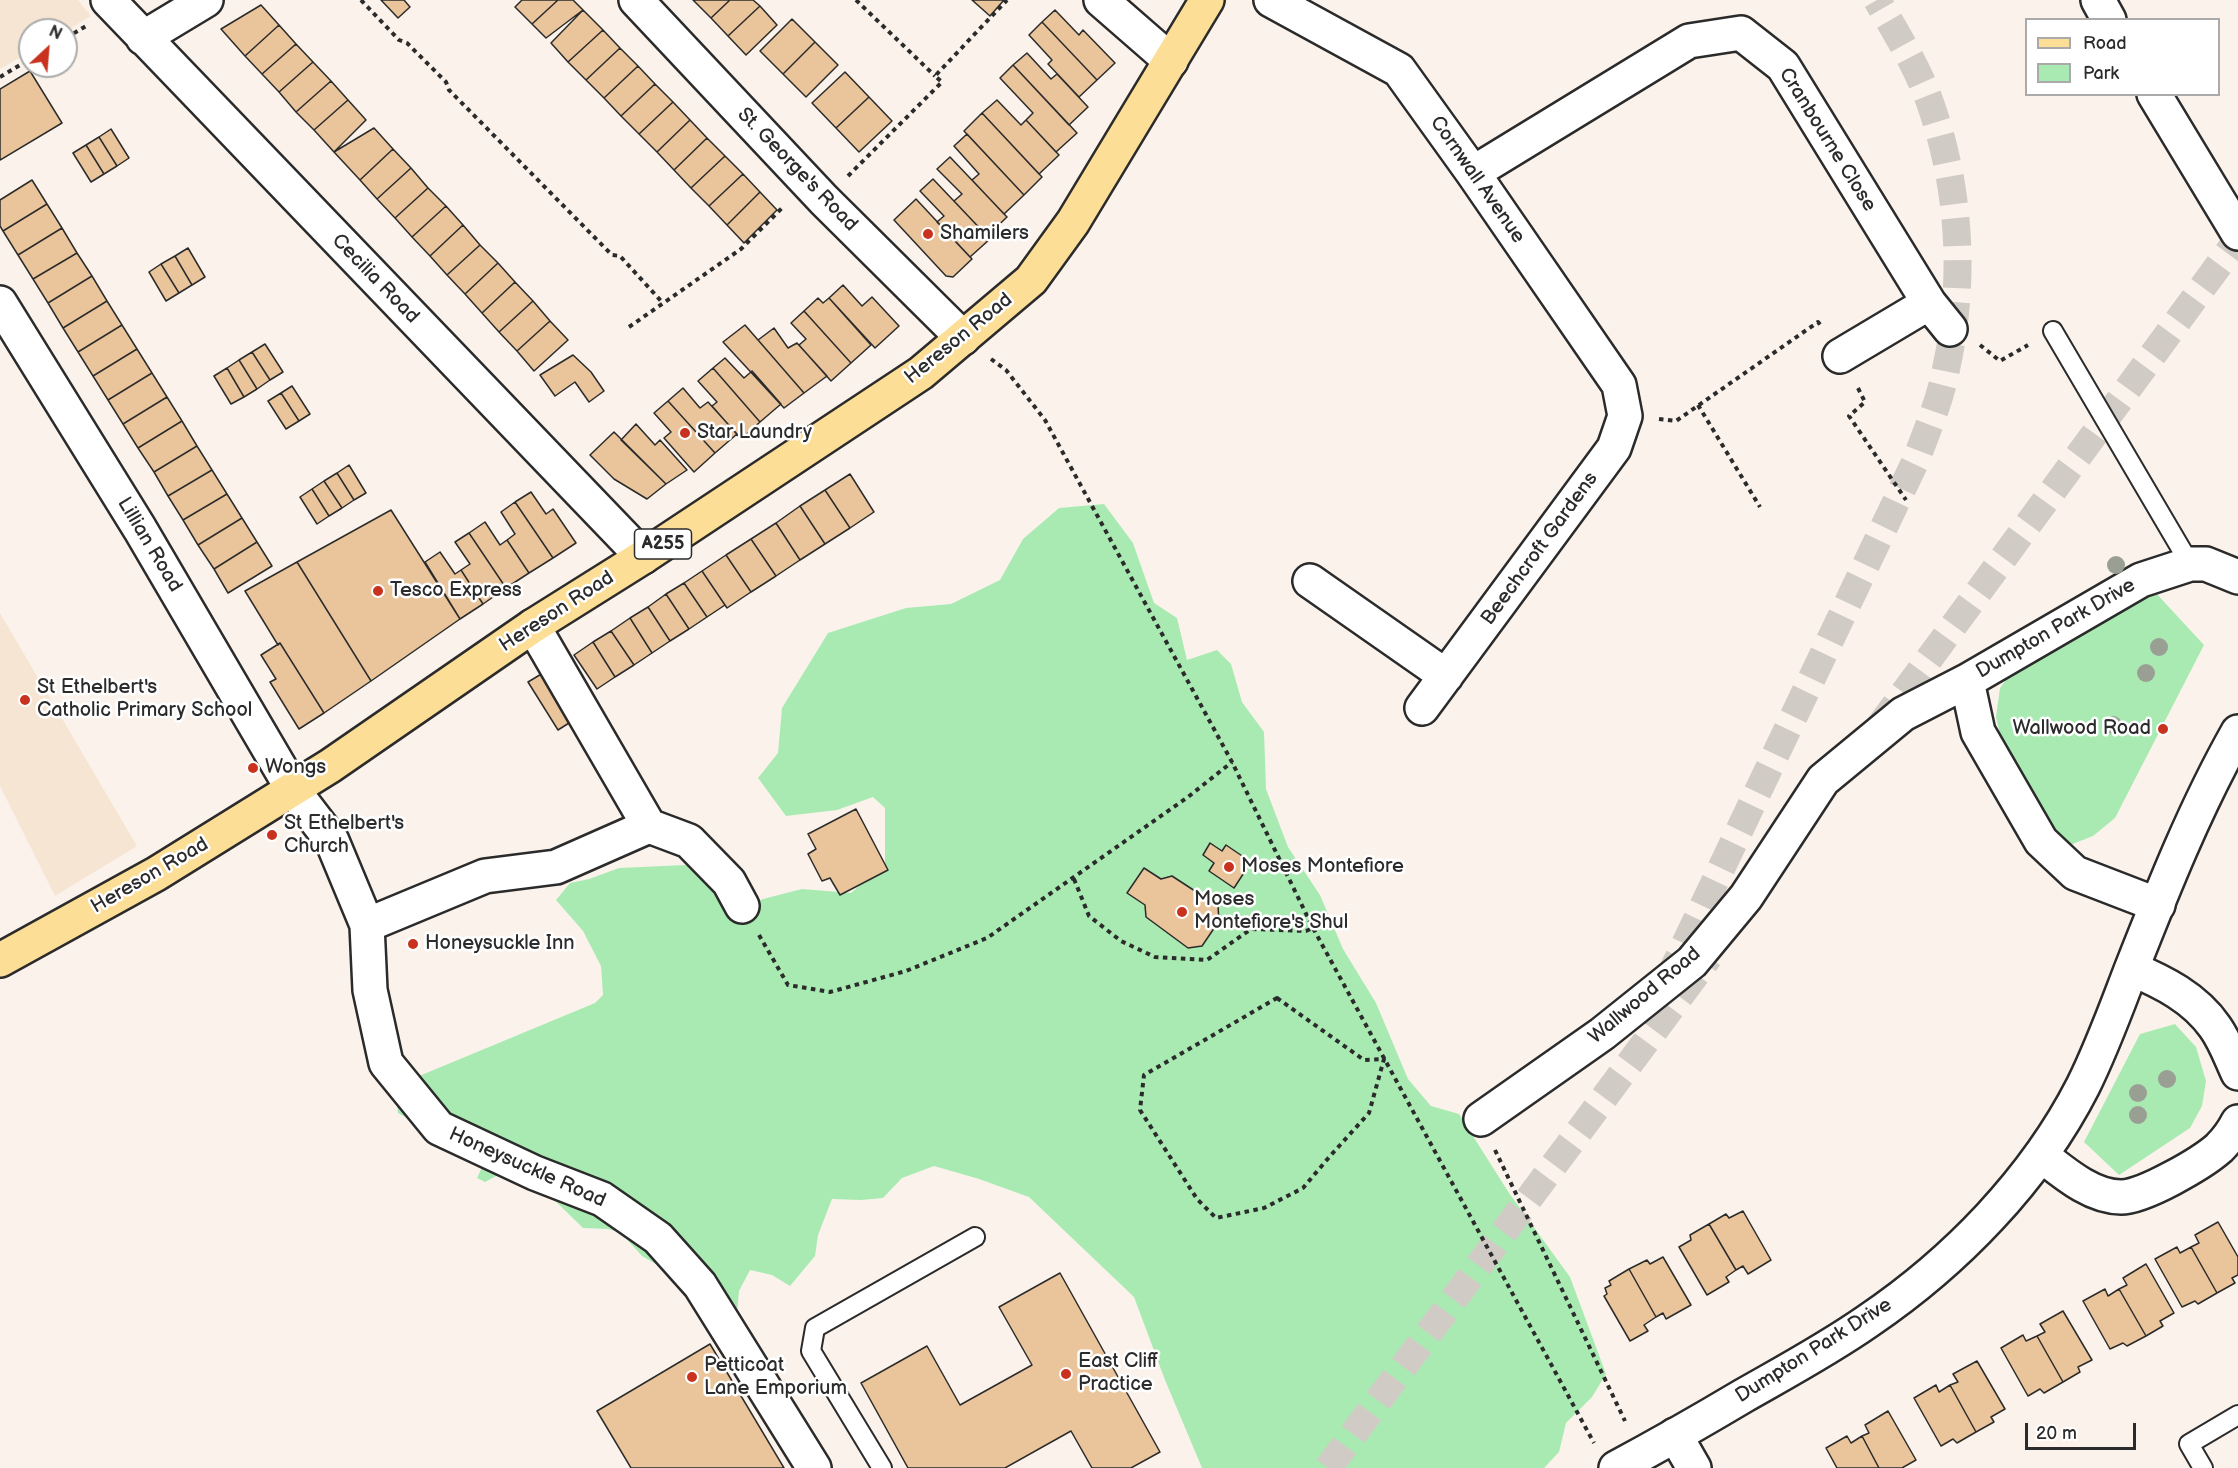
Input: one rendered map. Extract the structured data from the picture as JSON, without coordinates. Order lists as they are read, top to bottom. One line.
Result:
{"streets":{"main road":["Hereson Road","A255"],"street":["Cranbourne Close","St. George's Road","Cornwall Avenue","Cecilia Road","Lillian Road","Beechcroft Gardens","Dumpton Park Drive","Wallwood Road","Honeysuckle Road"]},"crossings":[["Cranbourne Close","Cornwall Avenue"],["St. George's Road","Hereson Road"],["Cornwall Avenue","Beechcroft Gardens"],["Cecilia Road","Hereson Road"],["Hereson Road","Lillian Road"],["Hereson Road","Honeysuckle Road"],["Lillian Road","Honeysuckle Road"],["Dumpton Park Drive","Wallwood Road"]],"places":["Shamilers","Star Laundry","Tesco Express","St Ethelbert's Catholic Primary School","Wallwood Road","Wongs","St Ethelbert's Church","Moses Montefiore","Moses Montefiore's Shul","Honeysuckle Inn","East Cliff Practice","Petticoat Lane Emporium"],"legend":["Road","Park"],"scale_bar":"20 m","north":"top right"}
